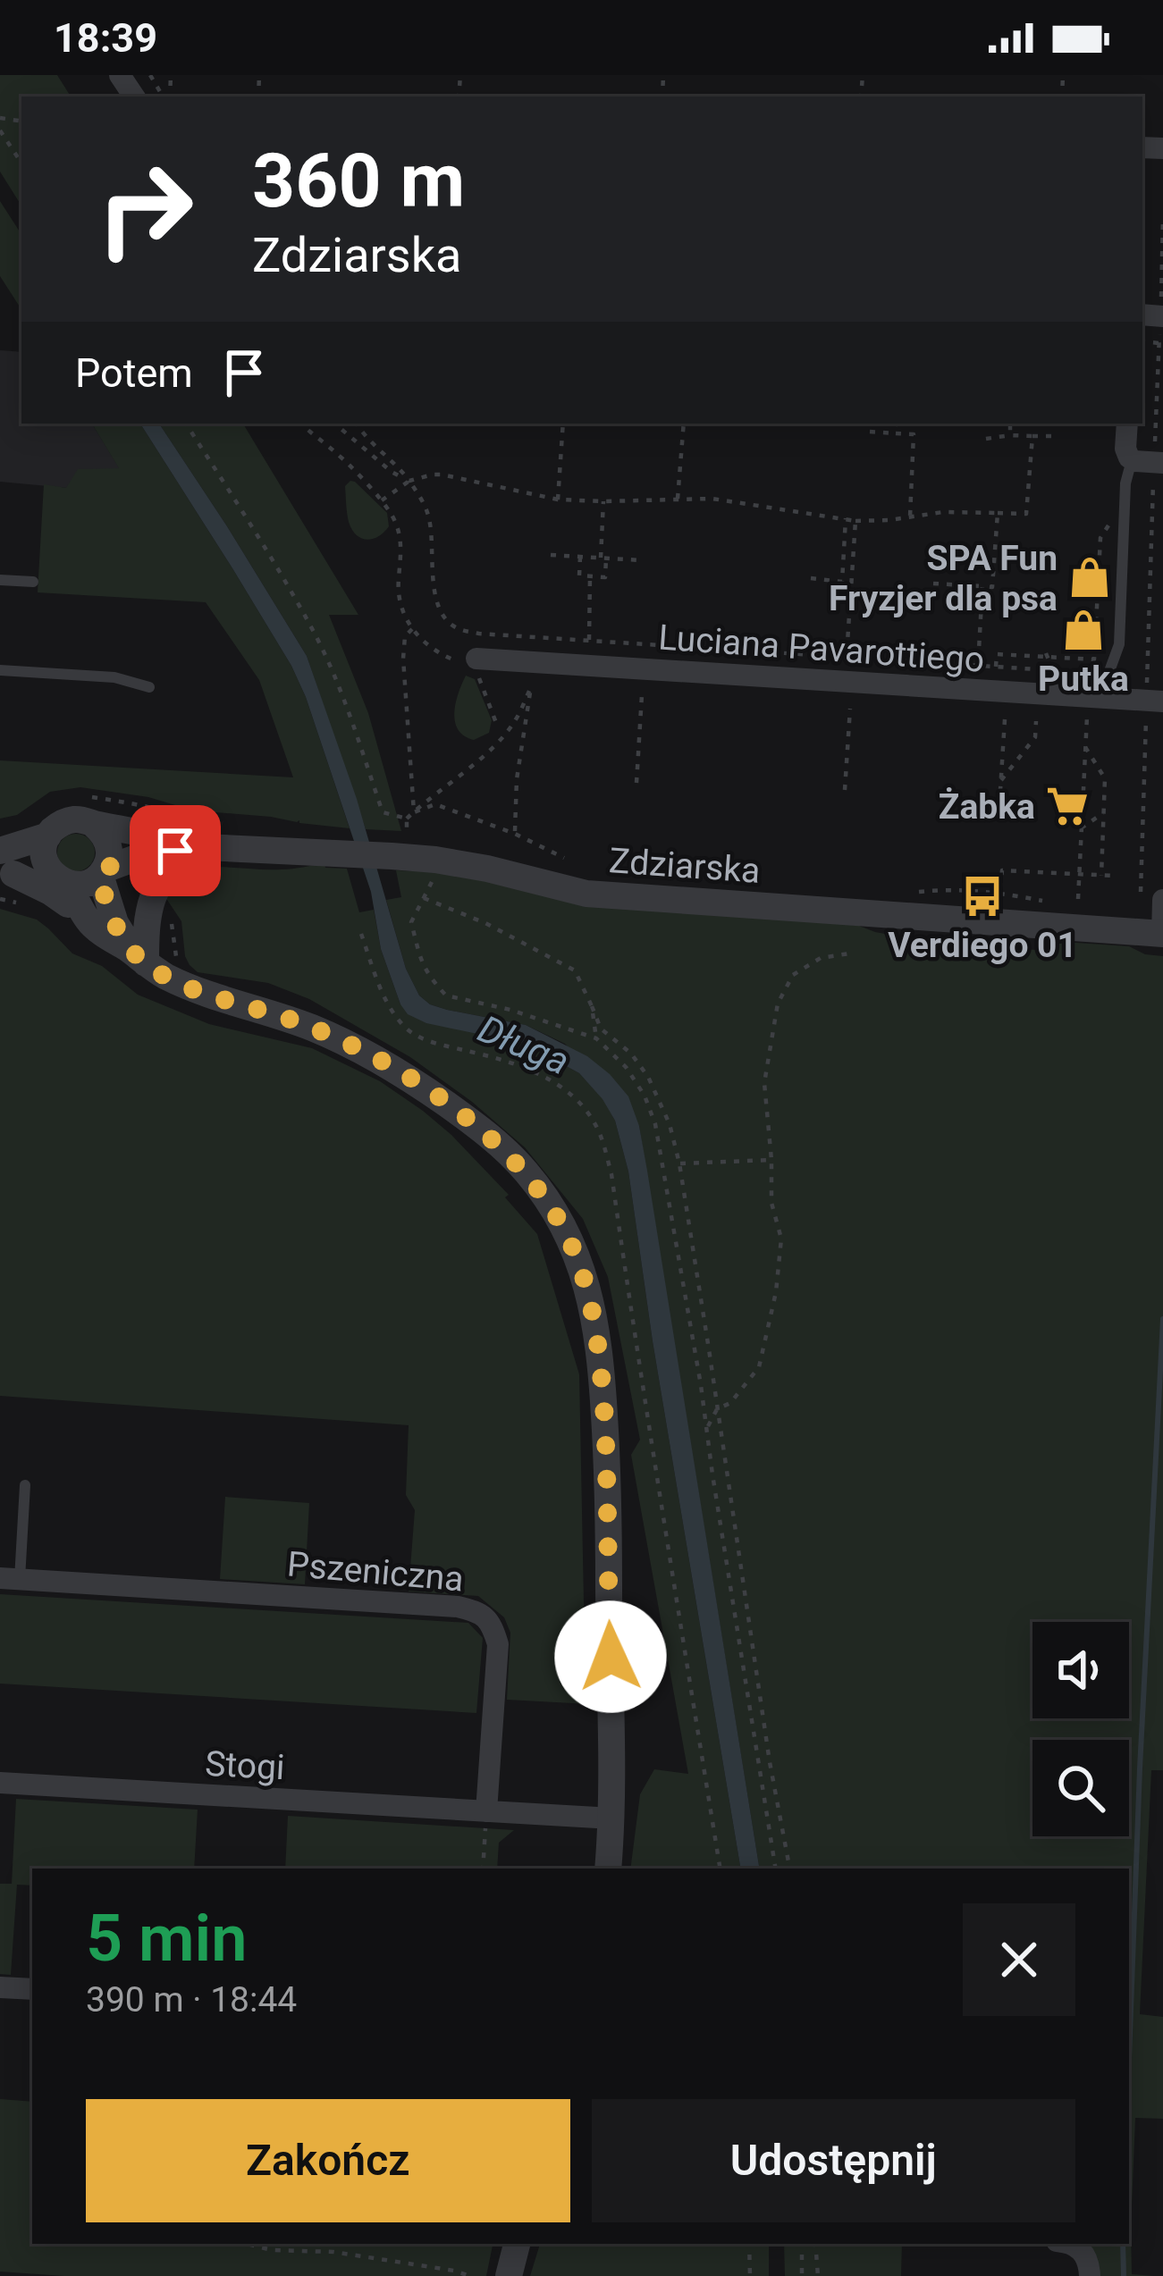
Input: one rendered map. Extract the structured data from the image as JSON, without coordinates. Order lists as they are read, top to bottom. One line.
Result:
{"streets":{"street":["Luciana Pavarottiego","Zdziarska","Pszeniczna","Stogi"]},"crossings":[["Pszeniczna","Stogi"]],"water":["Długa"],"places":{"shop":["SPA Fun Fryzjer dla psa","Putka"],"supermarket":["Żabka"],"bus stop":["Verdiego 01"]},"page":{"status":"18:39","turn":["360 m","Zdziarska"],"then":"Potem","heading":["5 min","390 m · 18:44"],"buttons":["Zakończ","Udostępnij"]}}
